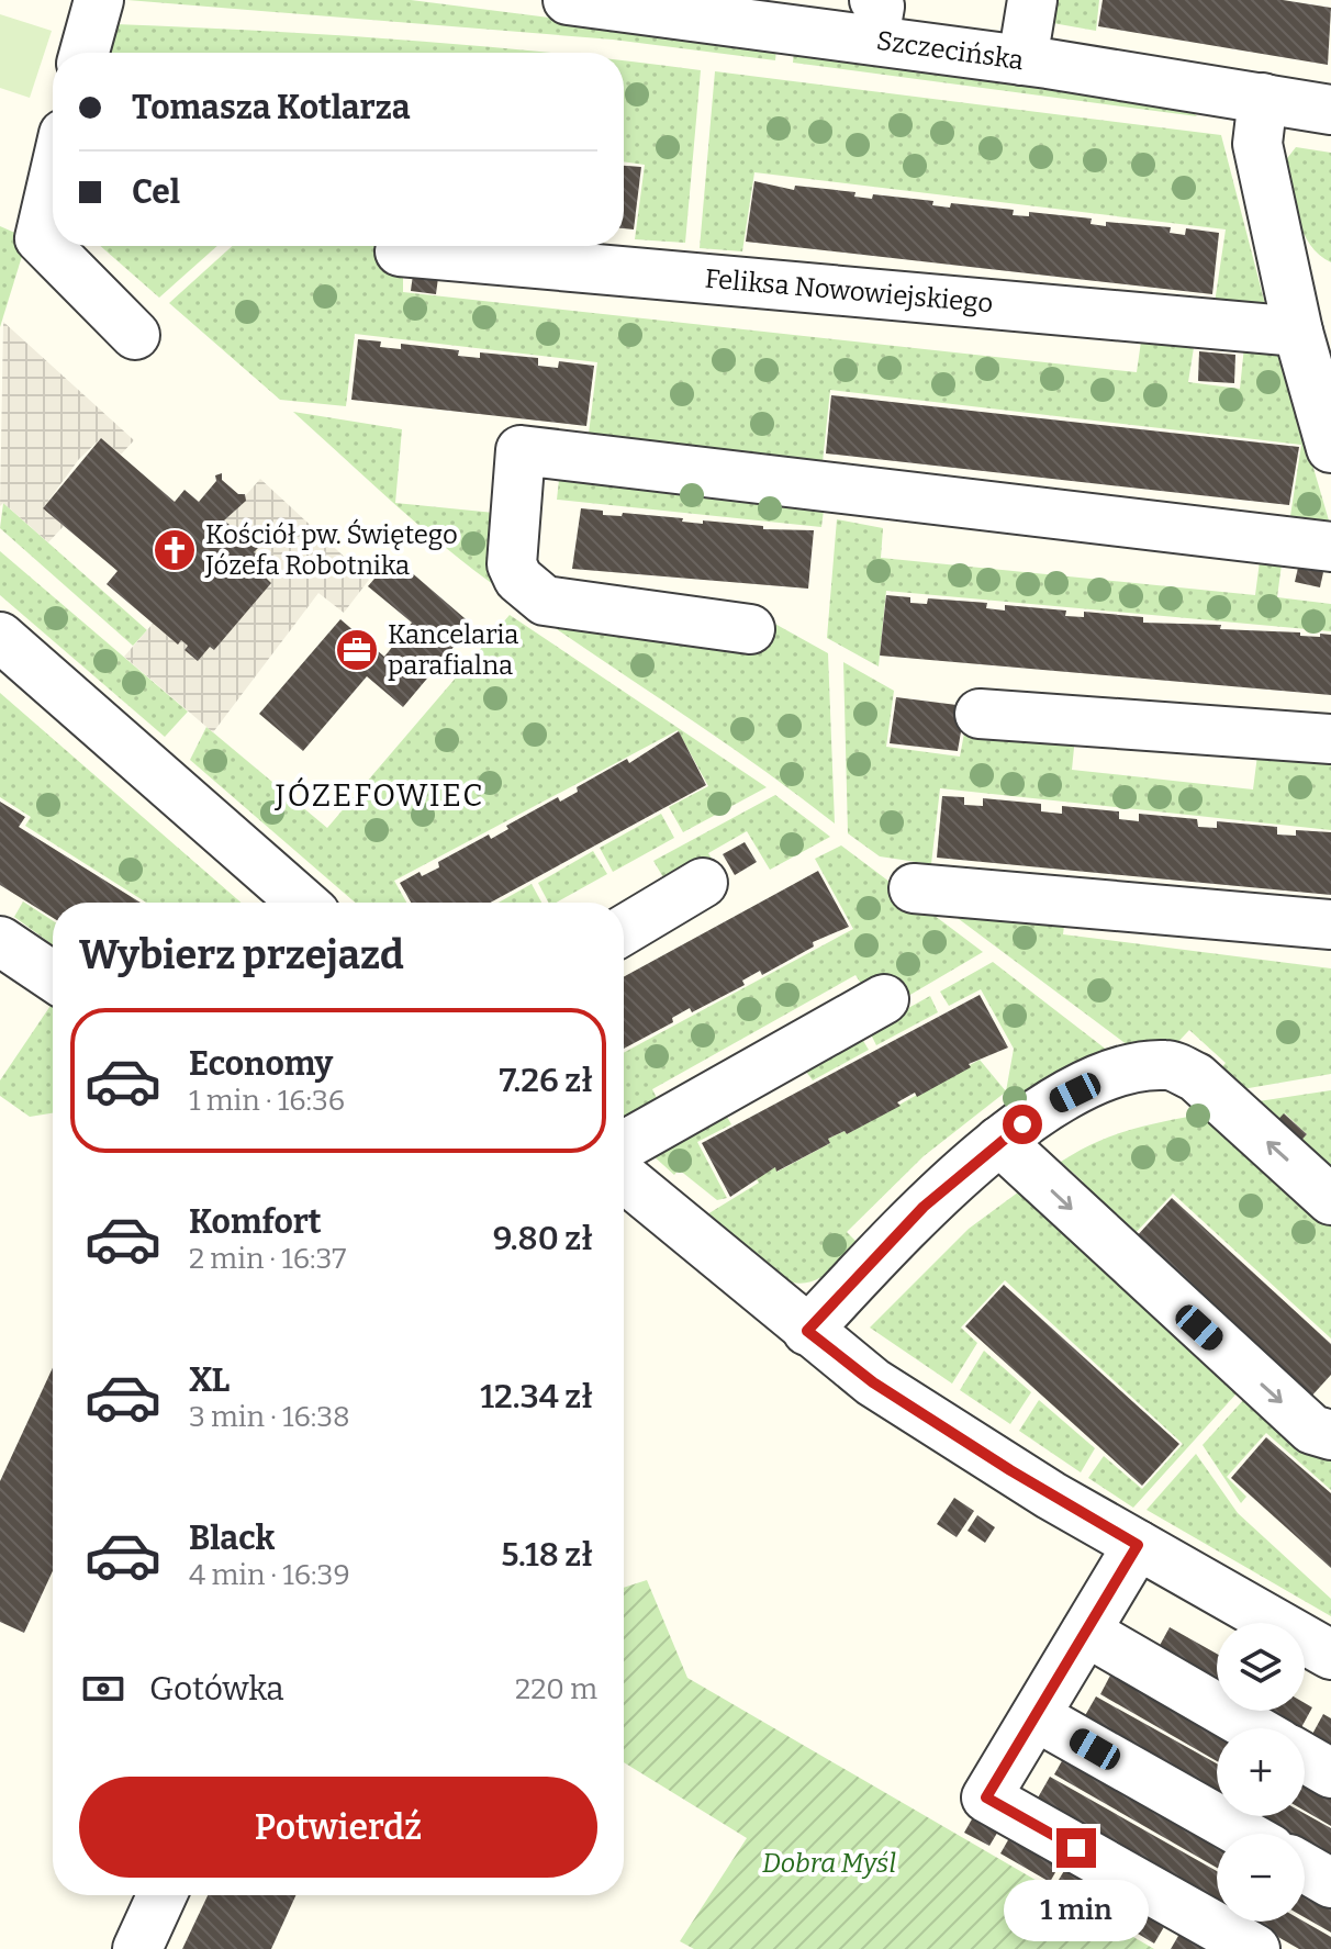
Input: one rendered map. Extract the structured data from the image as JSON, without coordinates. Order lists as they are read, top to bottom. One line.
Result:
{"streets":{"street":["Szczecińska","Feliksa Nowowiejskiego"]},"districts":["JÓZEFOWIEC"],"parks":["Dobra Myśl"],"places":{"church":["Kościół pw. Świętego Józefa Robotnika"],"office":["Kancelaria parafialna"]},"page":{"banner":["Tomasza Kotlarza","Cel"],"heading":"Wybierz przejazd","list":[{"name":"Economy","note":"1 min · 16:36","value":"7.26 zł"},{"name":"Komfort","note":"2 min · 16:37","value":"9.80 zł"},{"name":"XL","note":"3 min · 16:38","value":"12.34 zł"},{"name":"Black","note":"4 min · 16:39","value":"5.18 zł"}],"map_buttons":["+","−"],"pay":["Gotówka","220 m"],"buttons":"Potwierdź","bubble":"1 min"}}
